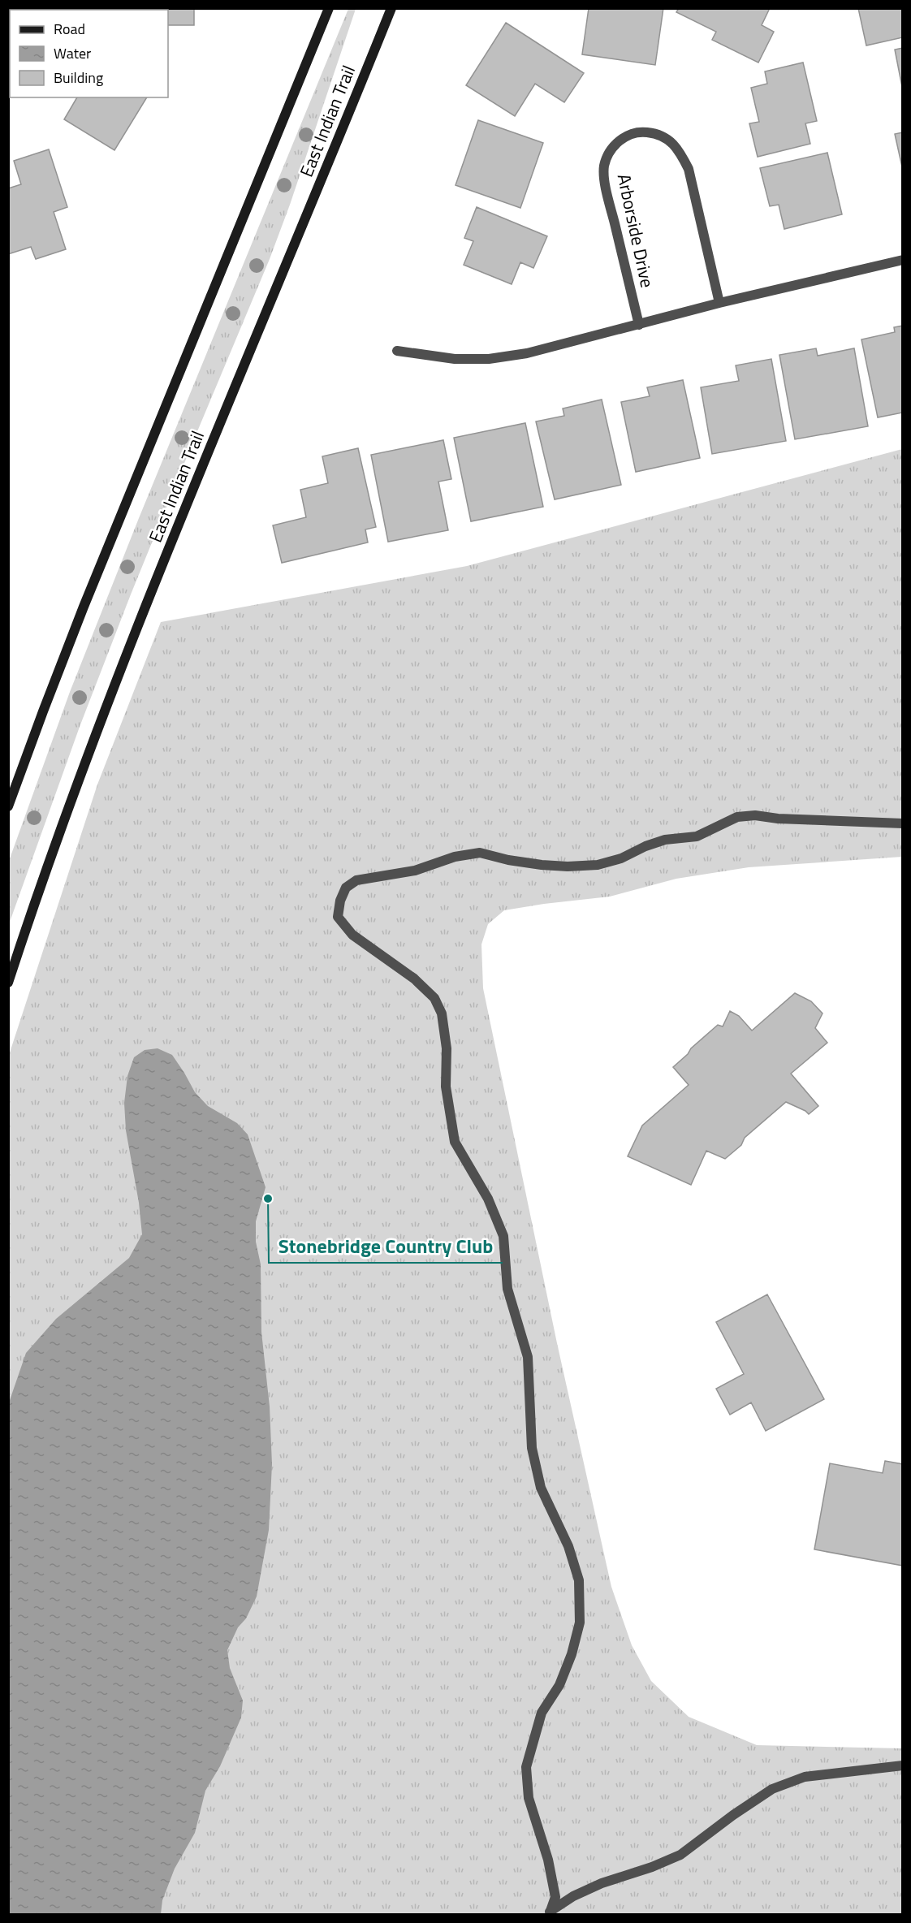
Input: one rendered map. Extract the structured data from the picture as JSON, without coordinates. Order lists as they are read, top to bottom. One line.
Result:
{"streets":{"main road":["East Indian Trail"],"street":["Arborside Drive"]},"places":["Stonebridge Country Club"],"legend":["Road","Water","Building"]}
